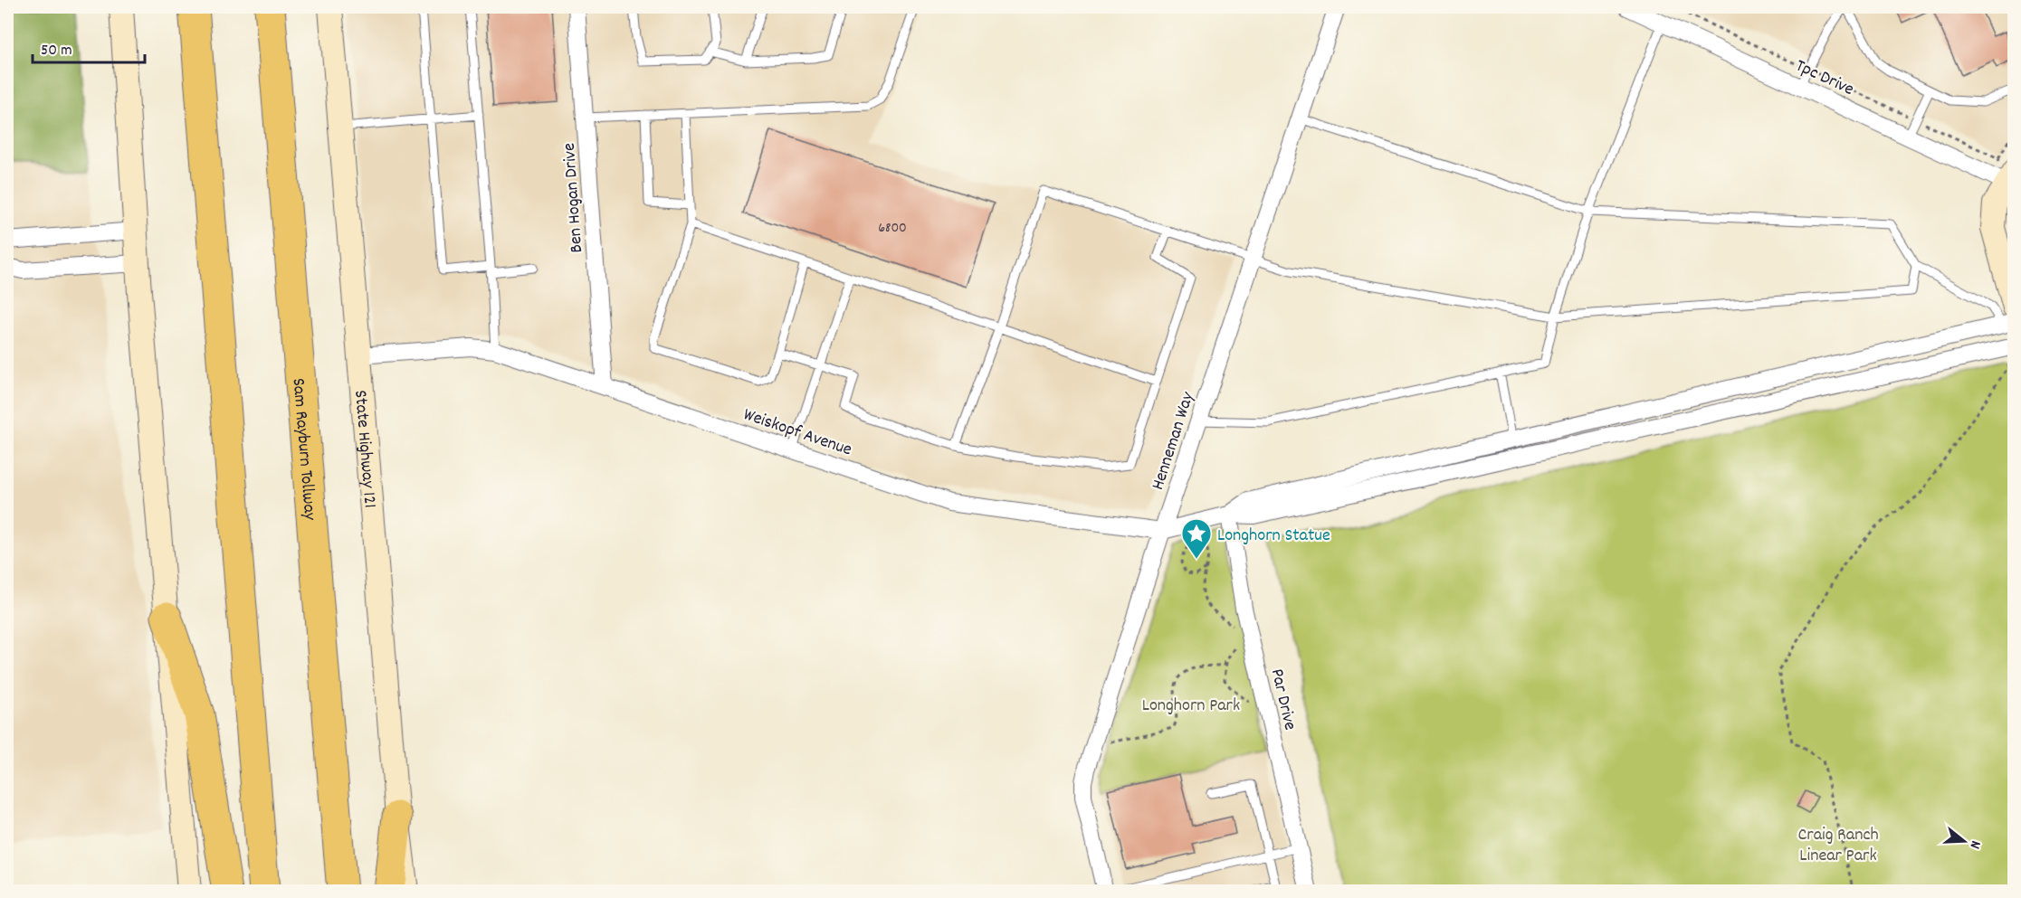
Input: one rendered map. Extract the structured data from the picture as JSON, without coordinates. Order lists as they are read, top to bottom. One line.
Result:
{"streets":{"highway":["Sam Rayburn Tollway"],"main road":["State Highway 121"],"street":["Tpc Drive","Ben Hogan Drive","Weiskopf Avenue","Henneman Way","Par Drive"]},"crossings":[["Ben Hogan Drive","Weiskopf Avenue"],["Weiskopf Avenue","Henneman Way"],["Weiskopf Avenue","State Highway 121"],["Weiskopf Avenue","Par Drive"]],"parks":["Longhorn Park","Craig Ranch Linear Park"],"places":{"place":["Longhorn Statue"]},"house_numbers":["6800"],"scale_bar":"50 m","north":"right"}
